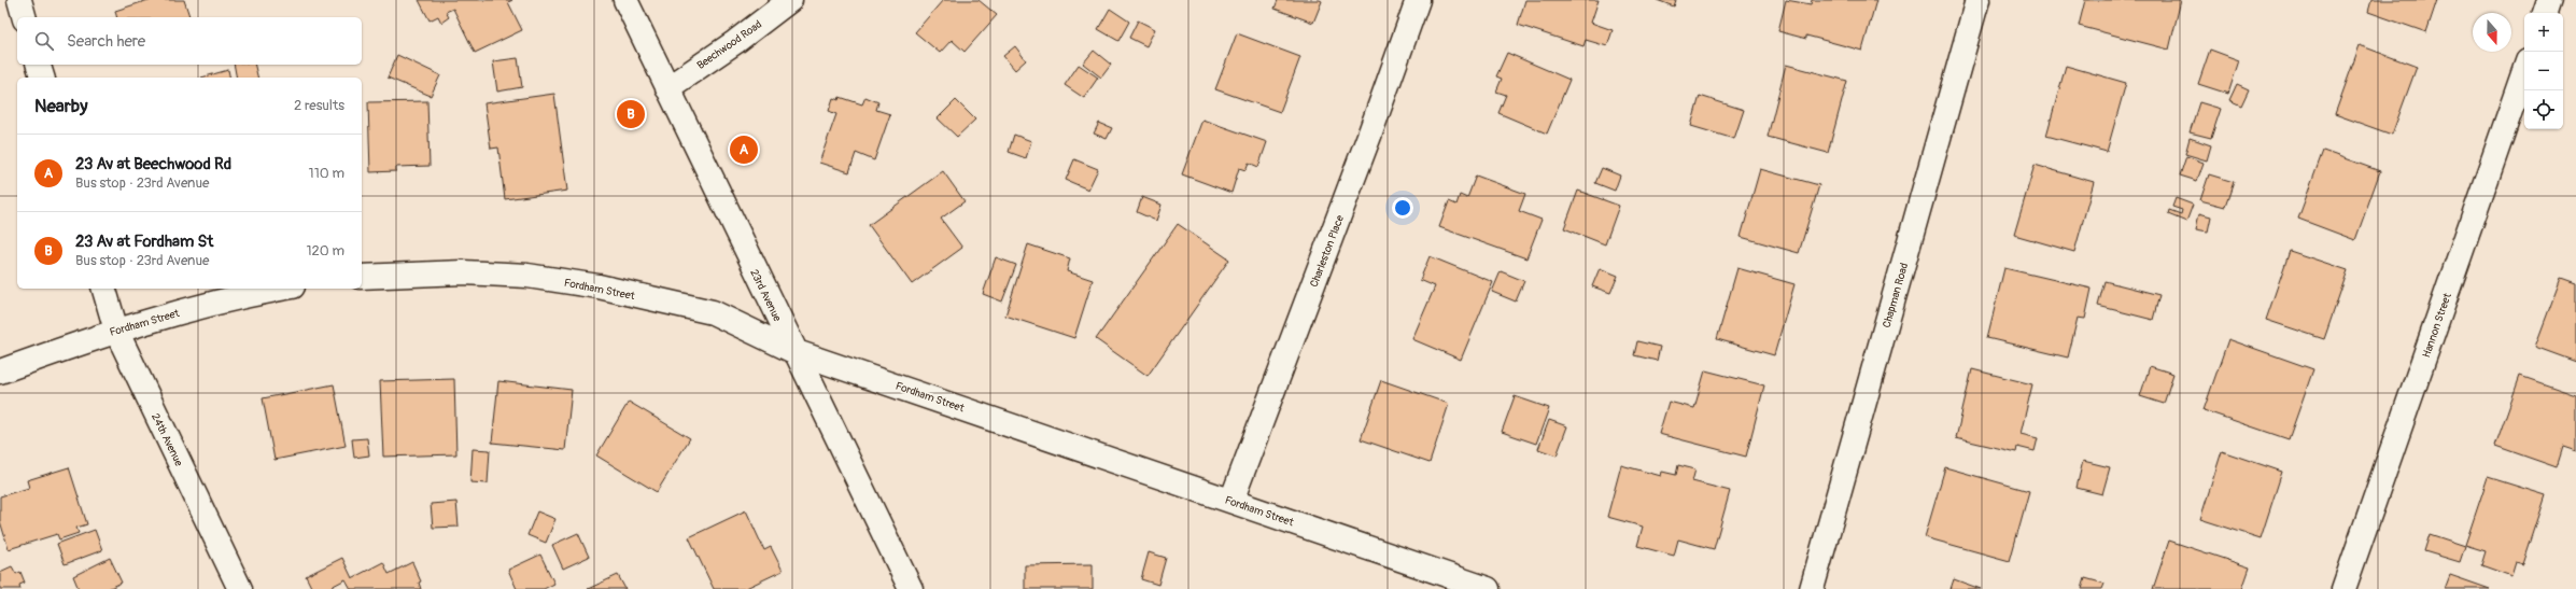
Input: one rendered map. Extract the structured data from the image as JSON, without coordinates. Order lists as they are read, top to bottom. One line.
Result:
{"streets":{"street":["Beechwood Road","Charleston Place","Fordham Street","23rd Avenue","Chapman Road","Hannon Street","24th Avenue"]},"crossings":[["Beechwood Road","23rd Avenue"],["Charleston Place","Fordham Street"],["Fordham Street","23rd Avenue"],["Fordham Street","24th Avenue"]],"north":"bottom","page":{"map_buttons":["+","−"],"search":"Search here","heading":["Nearby","2 results"],"pins":["B","A"],"list":[{"mark":"A","name":"23 Av at Beechwood Rd","note":"Bus stop · 23rd Avenue","value":"110 m"},{"mark":"B","name":"23 Av at Fordham St","note":"Bus stop · 23rd Avenue","value":"120 m"}]}}
